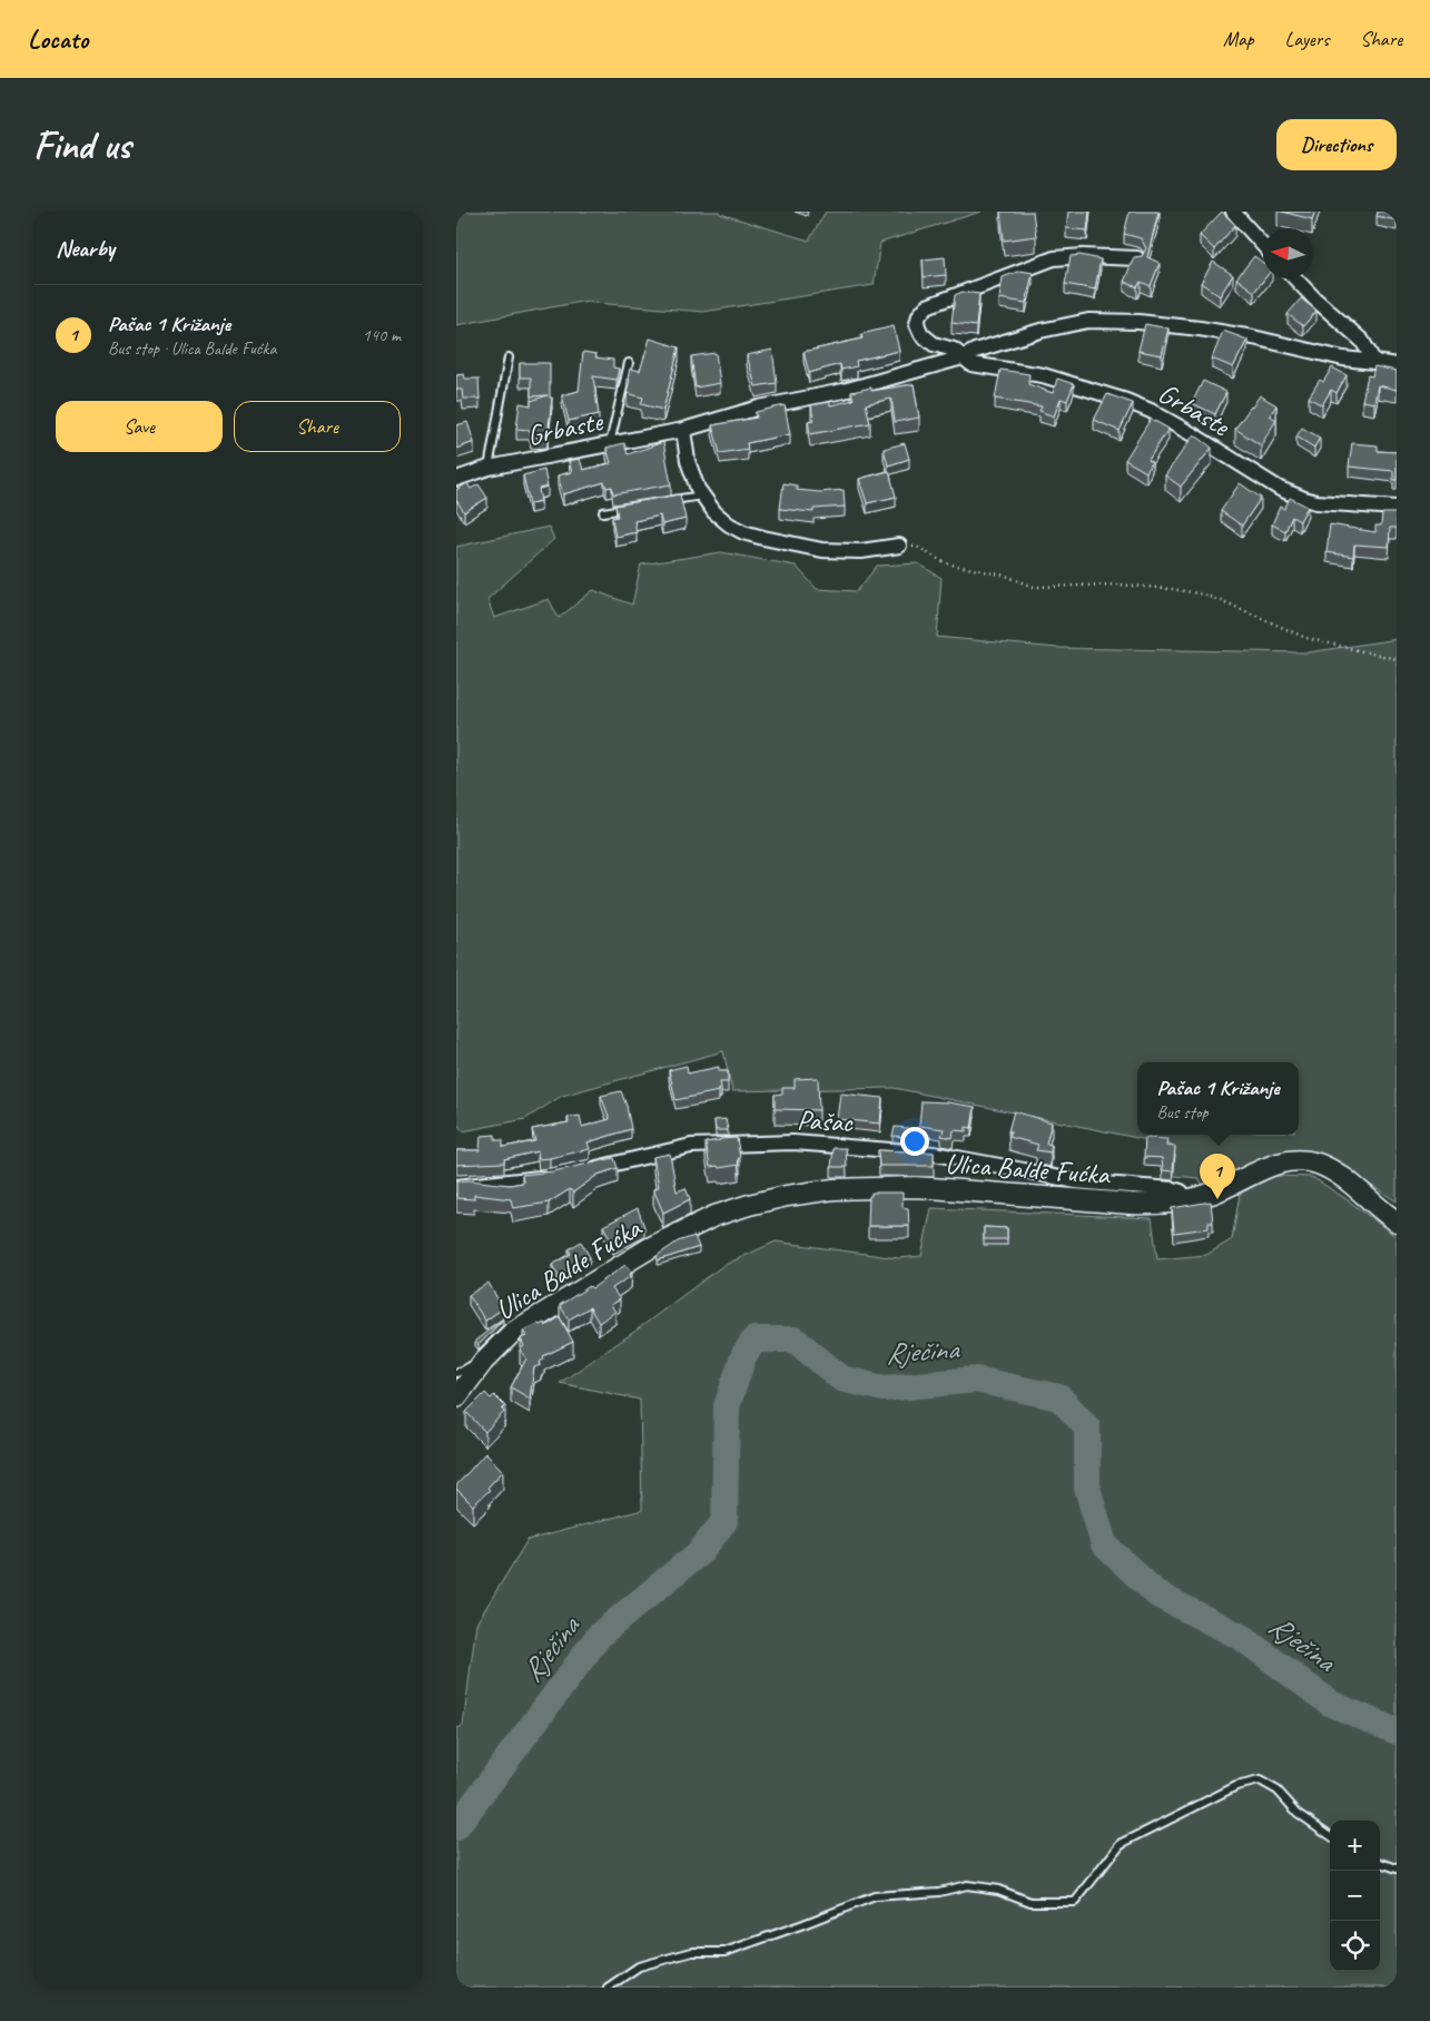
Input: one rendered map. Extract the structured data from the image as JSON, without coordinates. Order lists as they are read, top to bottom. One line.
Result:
{"streets":{"main road":["Ulica Balde Fućka"],"street":["Grbaste","Pašac"]},"crossings":[["Pašac","Ulica Balde Fućka"]],"water":["Rječina"],"north":"left","page":{"header":"Locato","nav":["Map","Layers","Share"],"buttons":["Directions",["Save","Share"]],"title":"Find us","heading":"Nearby","list":[{"mark":"1","name":"Pašac 1 Križanje","note":"Bus stop · Ulica Balde Fućka","value":"140 m"}],"popup":["Pašac 1 Križanje","Bus stop"],"pins":"1","map_buttons":["+","−"]}}
